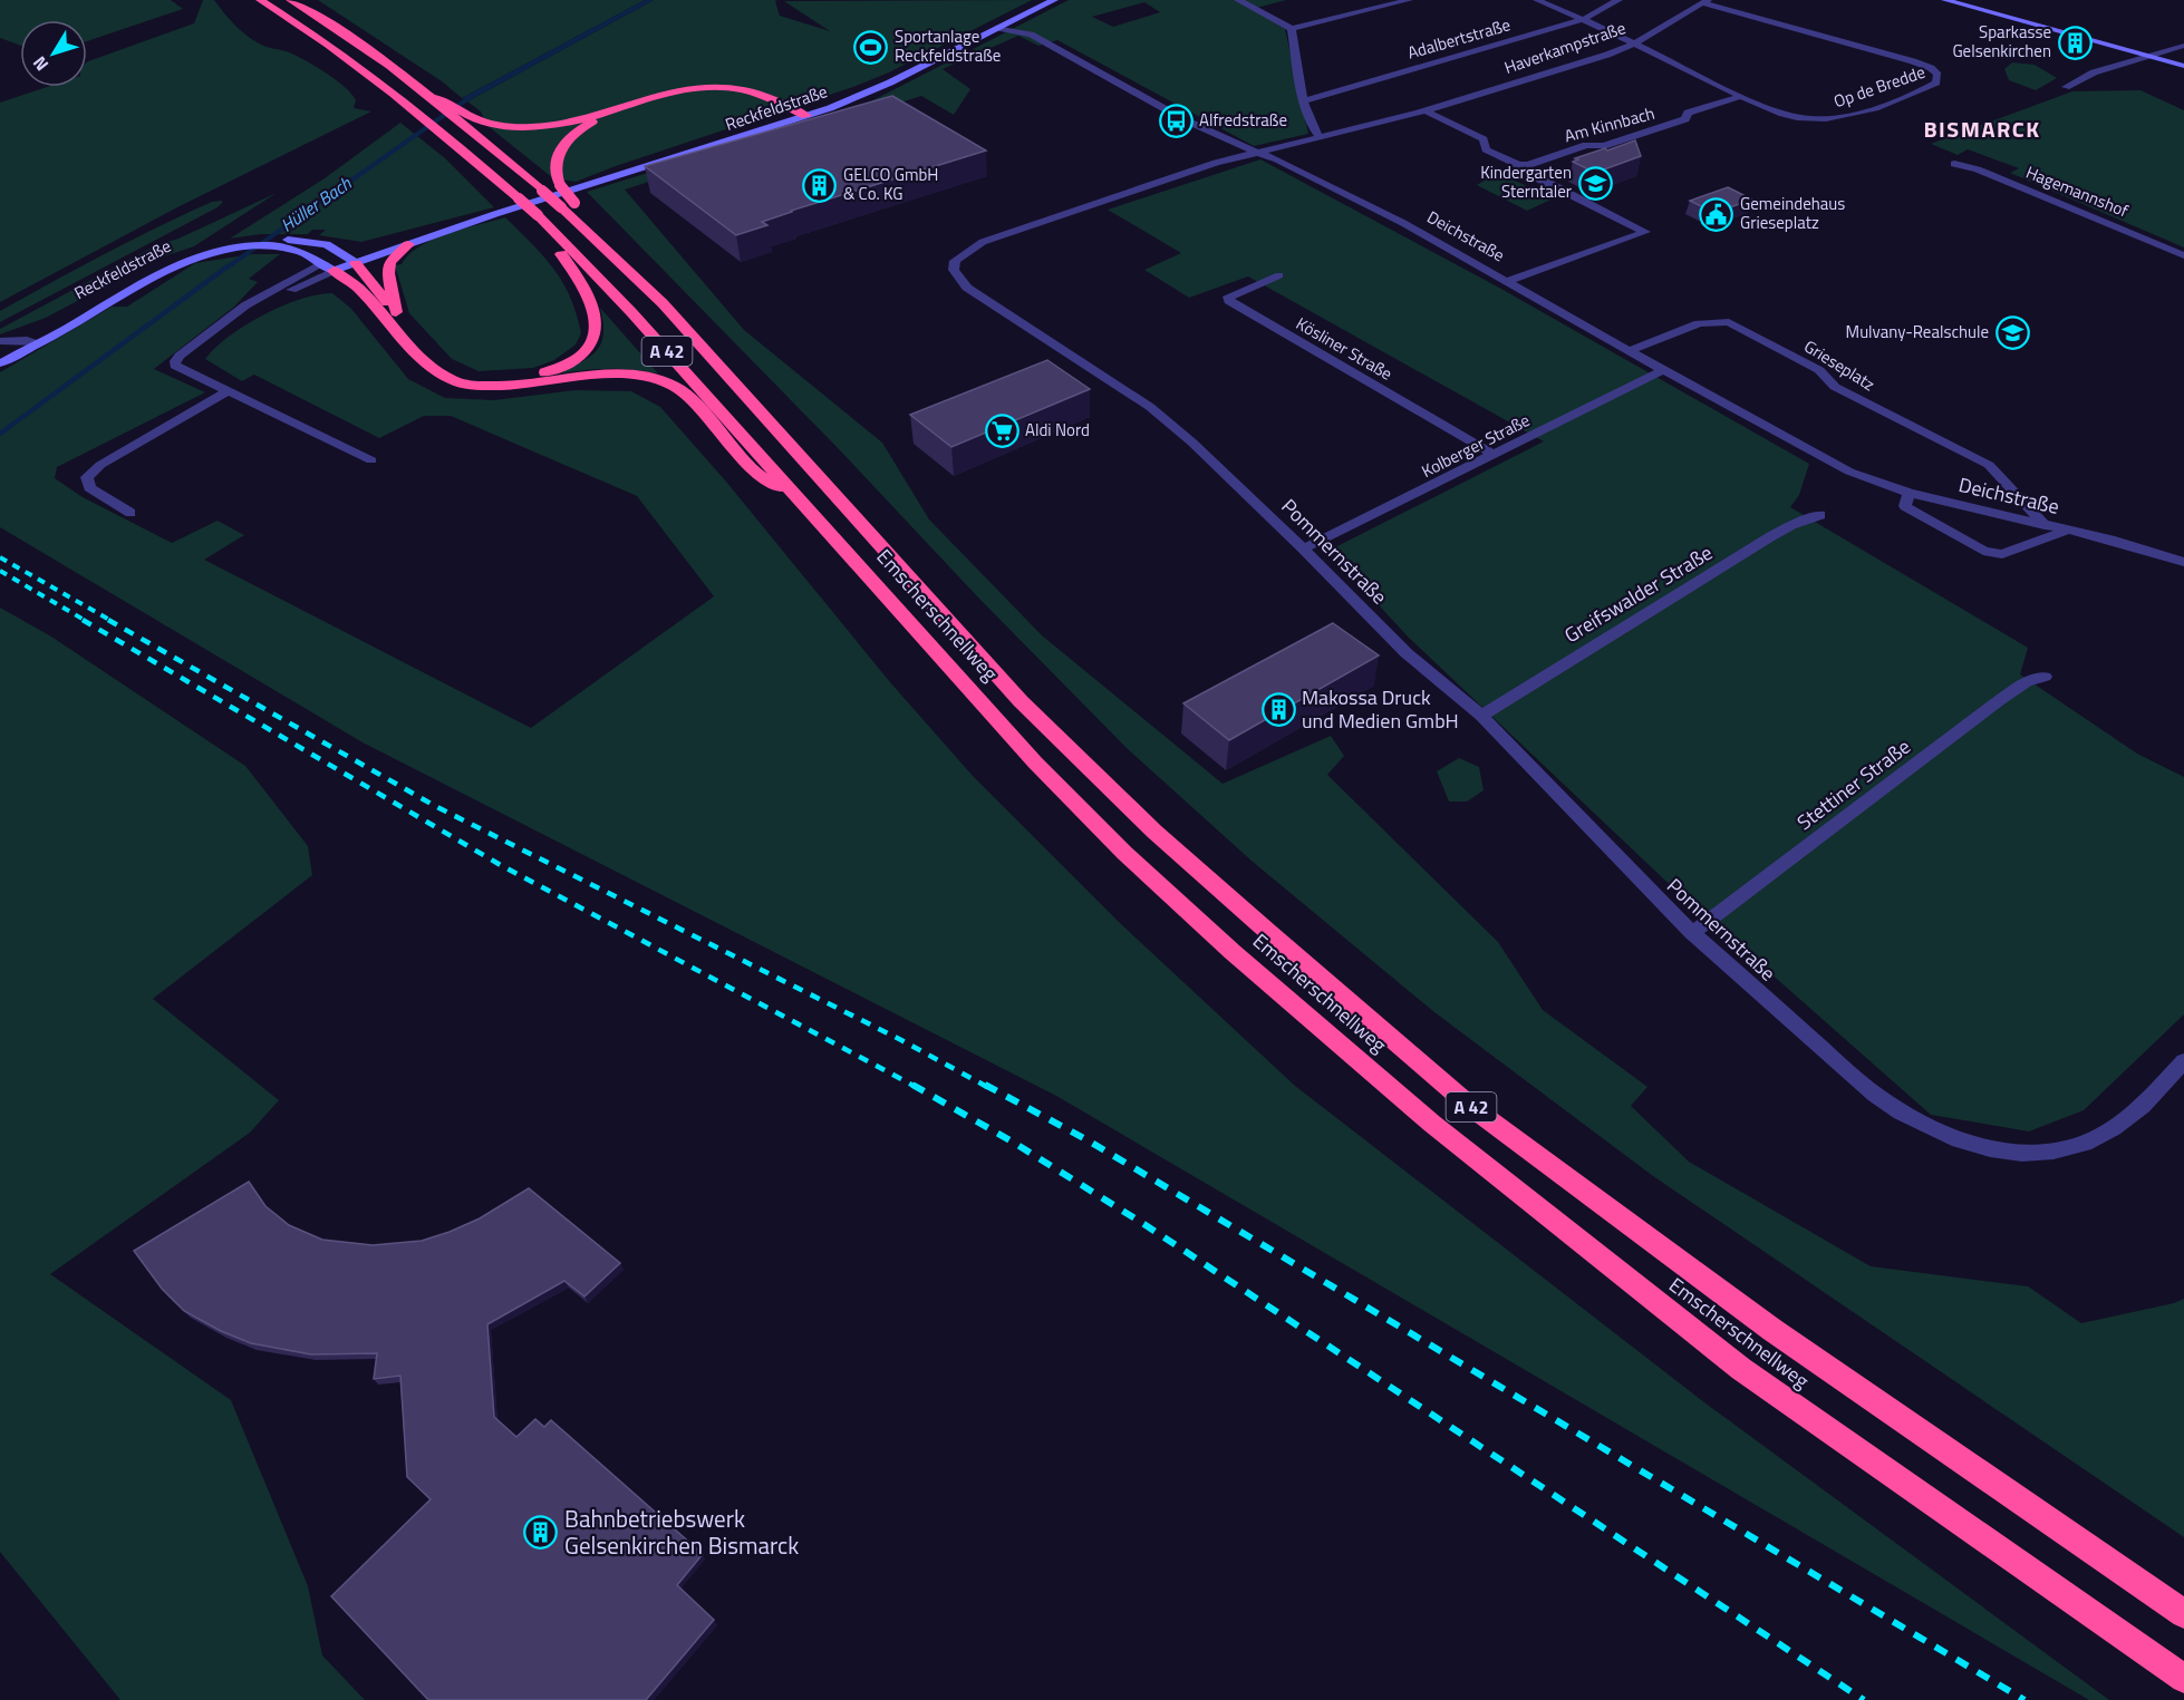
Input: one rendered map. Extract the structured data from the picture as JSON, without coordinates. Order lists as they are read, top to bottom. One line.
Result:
{"streets":{"highway":["A 42","Emscherschnellweg"],"street":["Adalbertstraße","Haverkampstraße","Op de Bredde","Reckfeldstraße","Am Kinnbach","Hagemannshof","Deichstraße","Kösliner Straße","Grieseplatz","Kolberger Straße","Pommernstraße","Greifswalder Straße","Stettiner Straße"]},"crossings":[["Adalbertstraße","Op de Bredde"],["Haverkampstraße","Op de Bredde"],["Haverkampstraße","Deichstraße"],["Haverkampstraße","Pommernstraße"],["Op de Bredde","Am Kinnbach"],["Reckfeldstraße","Deichstraße"],["Deichstraße","Grieseplatz"],["Deichstraße","Kolberger Straße"],["Deichstraße","Pommernstraße"],["Kösliner Straße","Kolberger Straße"],["A 42","Emscherschnellweg"],["Kolberger Straße","Pommernstraße"],["Pommernstraße","Greifswalder Straße"],["Pommernstraße","Stettiner Straße"]],"districts":["BISMARCK"],"water":["Hüller Bach"],"places":{"building":["Sparkasse Gelsenkirchen","GELCO GmbH & Co. KG","Makossa Druck und Medien GmbH","Bahnbetriebswerk Gelsenkirchen Bismarck"],"sports":["Sportanlage Reckfeldstraße"],"bus stop":["Alfredstraße"],"school or university":["Kindergarten Sterntaler","Mulvany-Realschule"],"public building":["Gemeindehaus Grieseplatz"],"supermarket":["Aldi Nord"]},"north":"bottom left"}
